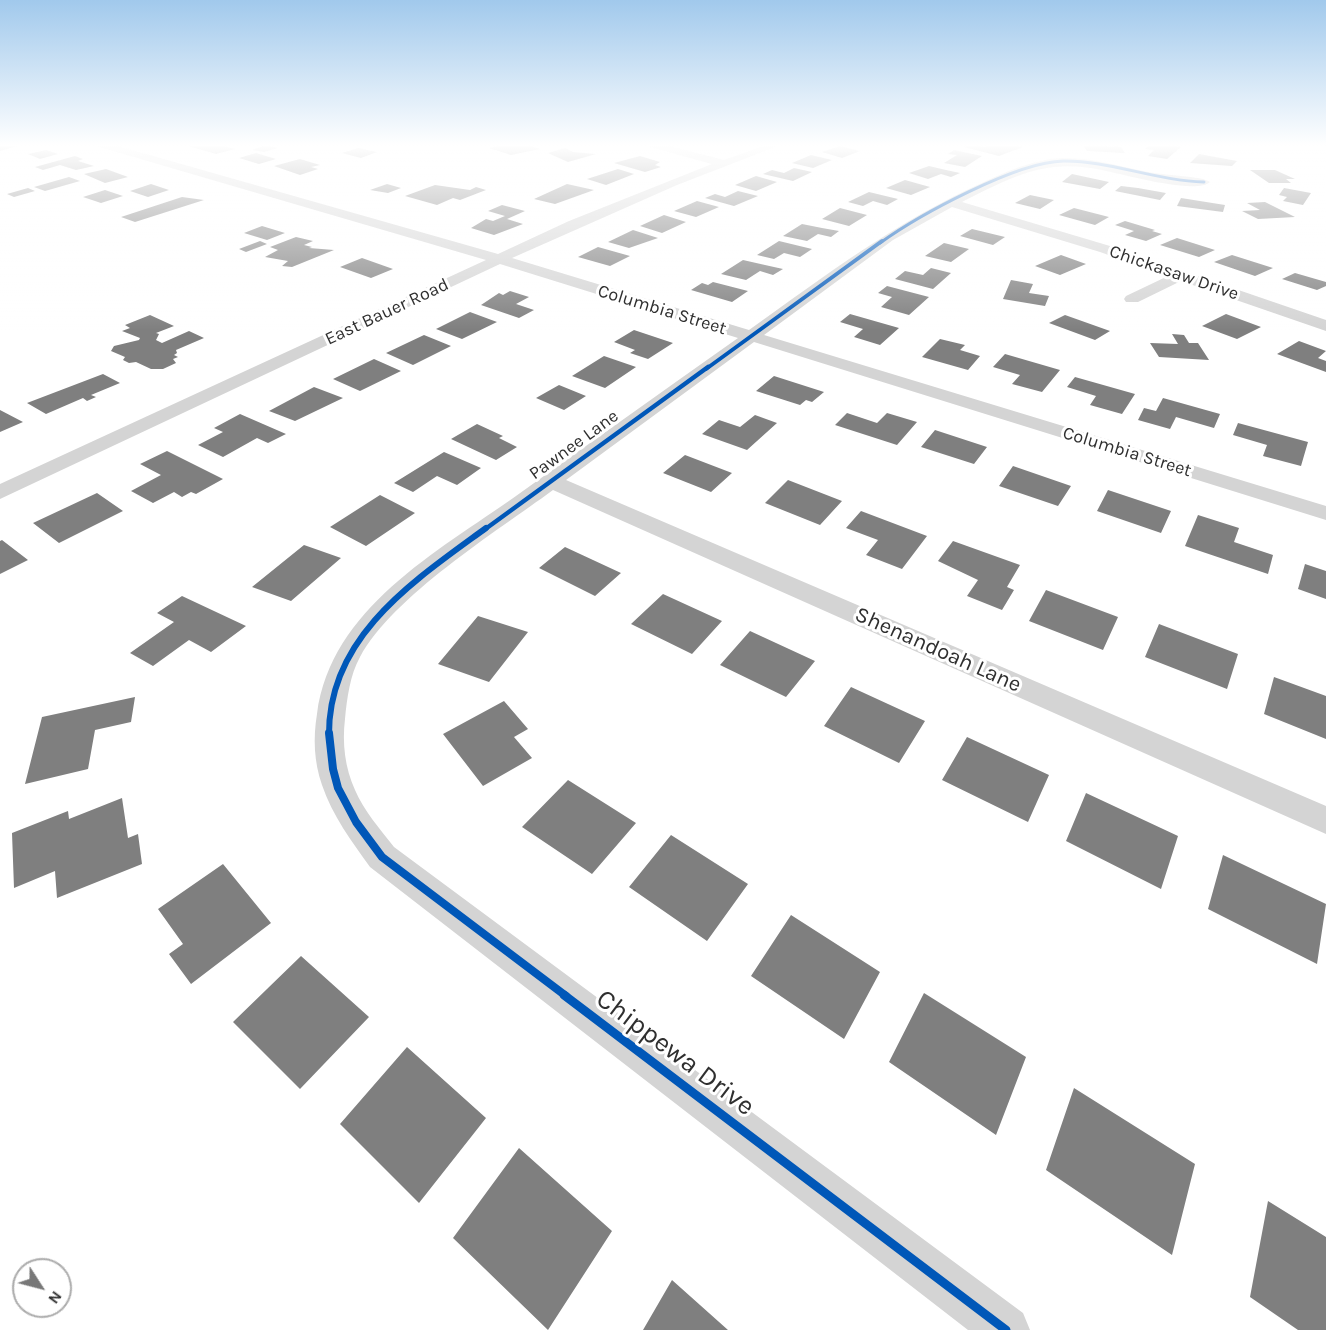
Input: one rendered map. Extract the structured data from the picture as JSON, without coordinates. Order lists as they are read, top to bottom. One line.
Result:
{"streets":{"street":["Chickasaw Drive","Columbia Street","East Bauer Road","Pawnee Lane","Shenandoah Lane","Chippewa Drive"]},"crossings":[["Columbia Street","East Bauer Road"],["Columbia Street","Pawnee Lane"],["Pawnee Lane","Shenandoah Lane"],["Pawnee Lane","Chippewa Drive"]],"north":"bottom right"}
